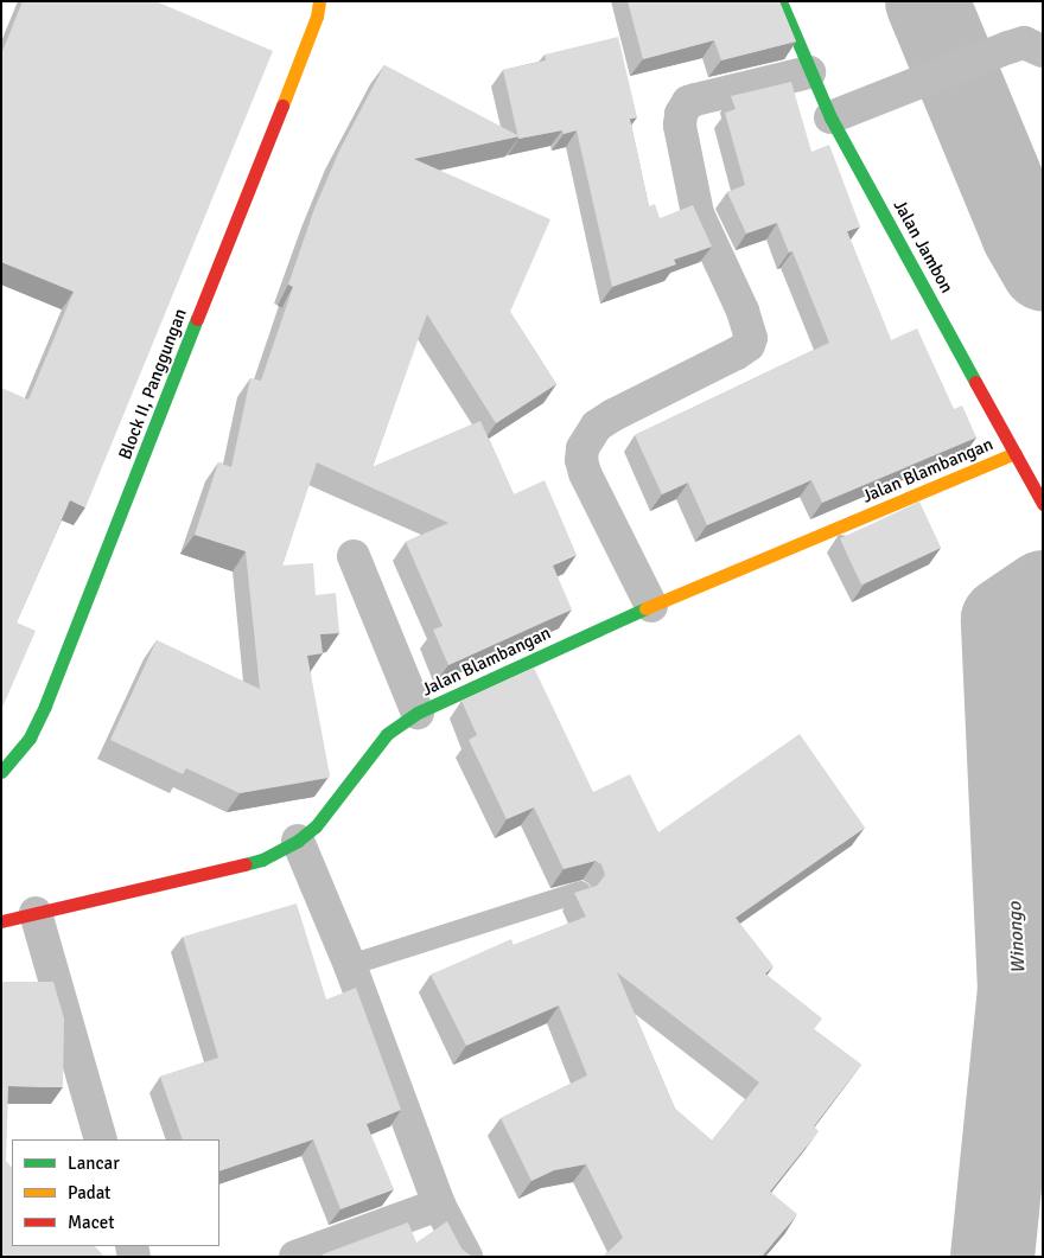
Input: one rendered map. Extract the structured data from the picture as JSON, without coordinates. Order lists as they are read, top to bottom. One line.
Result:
{"streets":{"street":["Jalan Jambon","Block II, Panggungan","Jalan Blambangan"]},"crossings":[["Jalan Jambon","Jalan Blambangan"]],"water":["Winongo"],"legend":["Lancar","Padat","Macet"]}
